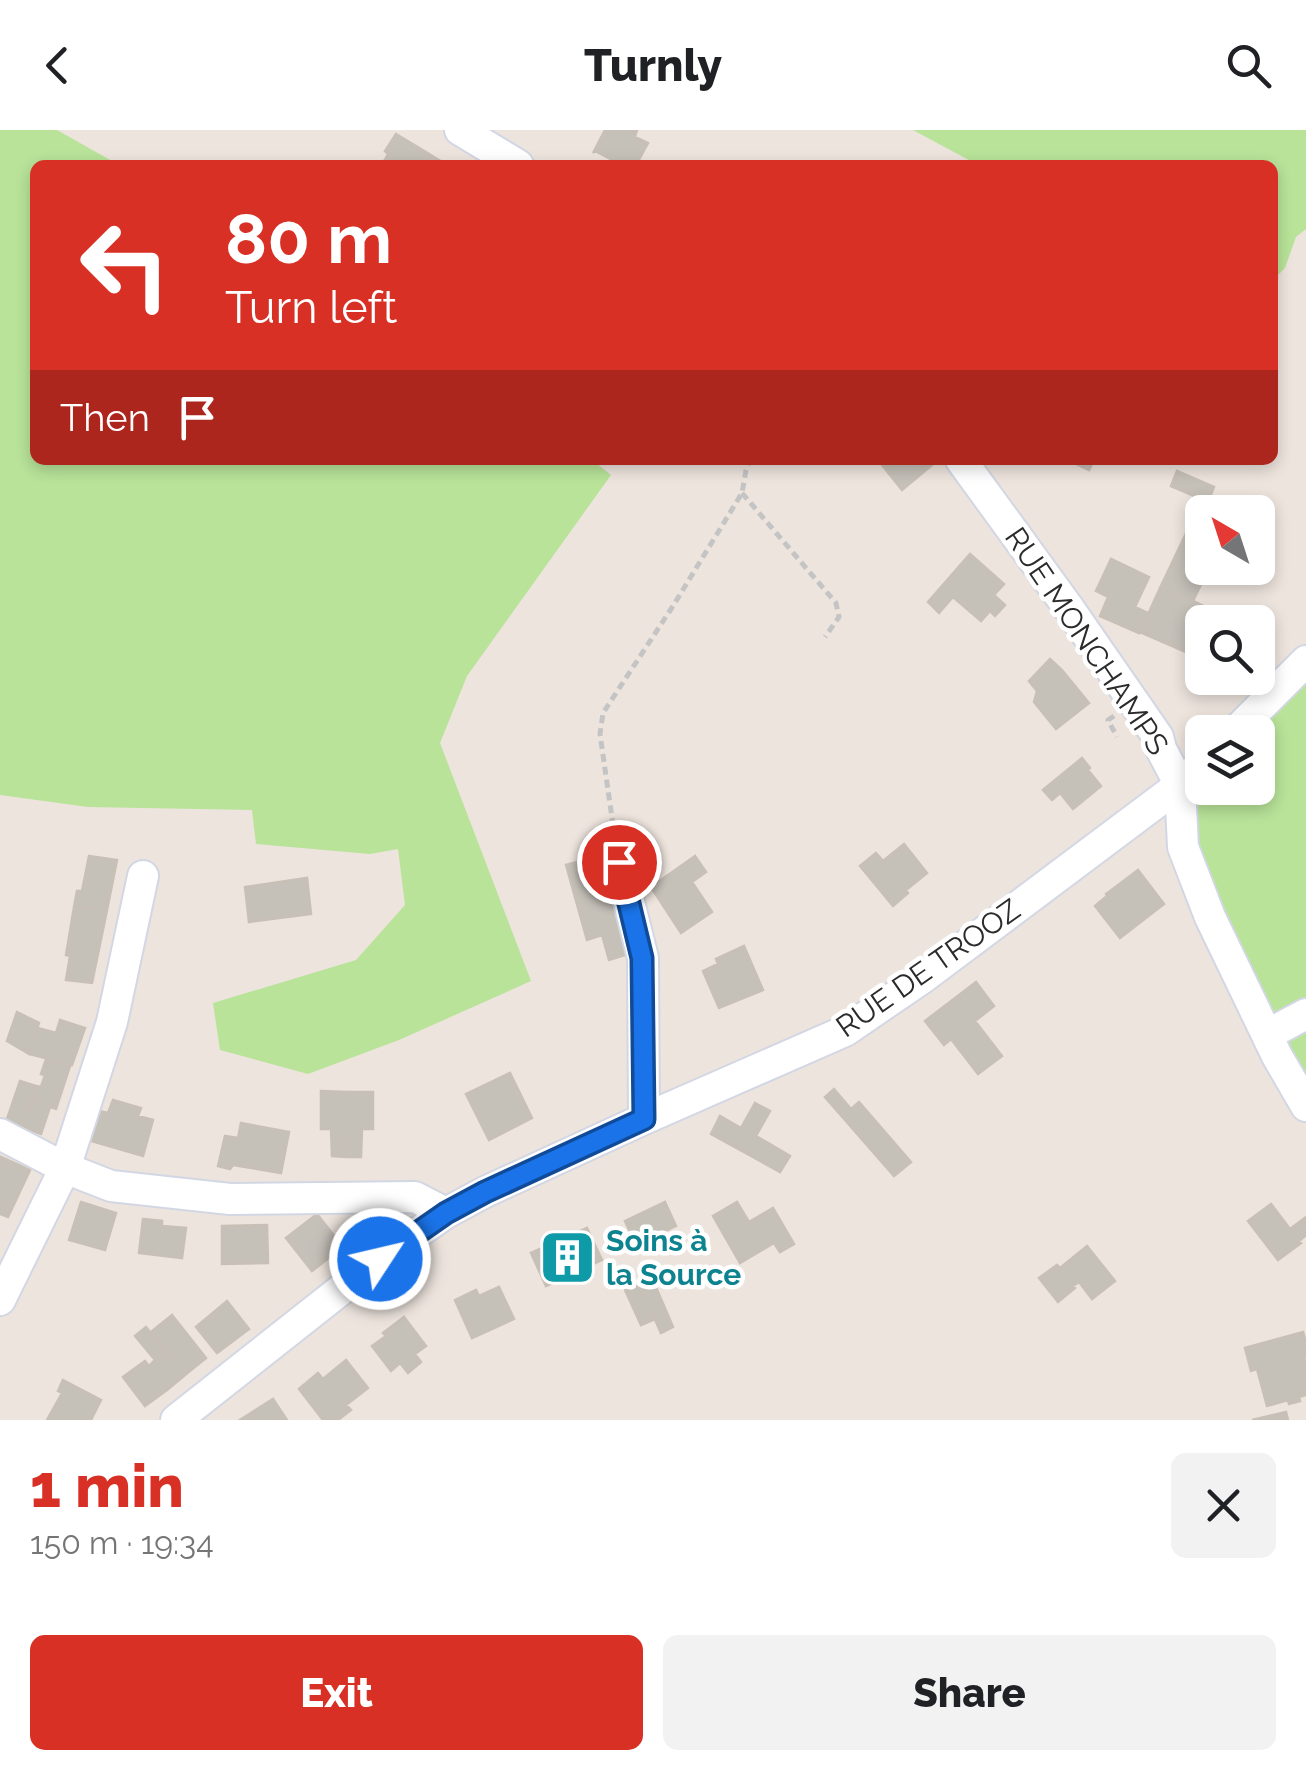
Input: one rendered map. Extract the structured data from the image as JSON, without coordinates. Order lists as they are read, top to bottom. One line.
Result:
{"streets":{"street":["RUE MONCHAMPS","RUE DE TROOZ"]},"crossings":[["RUE MONCHAMPS","RUE DE TROOZ"]],"places":{"building":["Soins à la Source"]},"north":"top left","page":{"header":"Turnly","turn":["80 m","Turn left"],"then":"Then","heading":["1 min","150 m · 19:34"],"buttons":["Exit","Share"]}}
